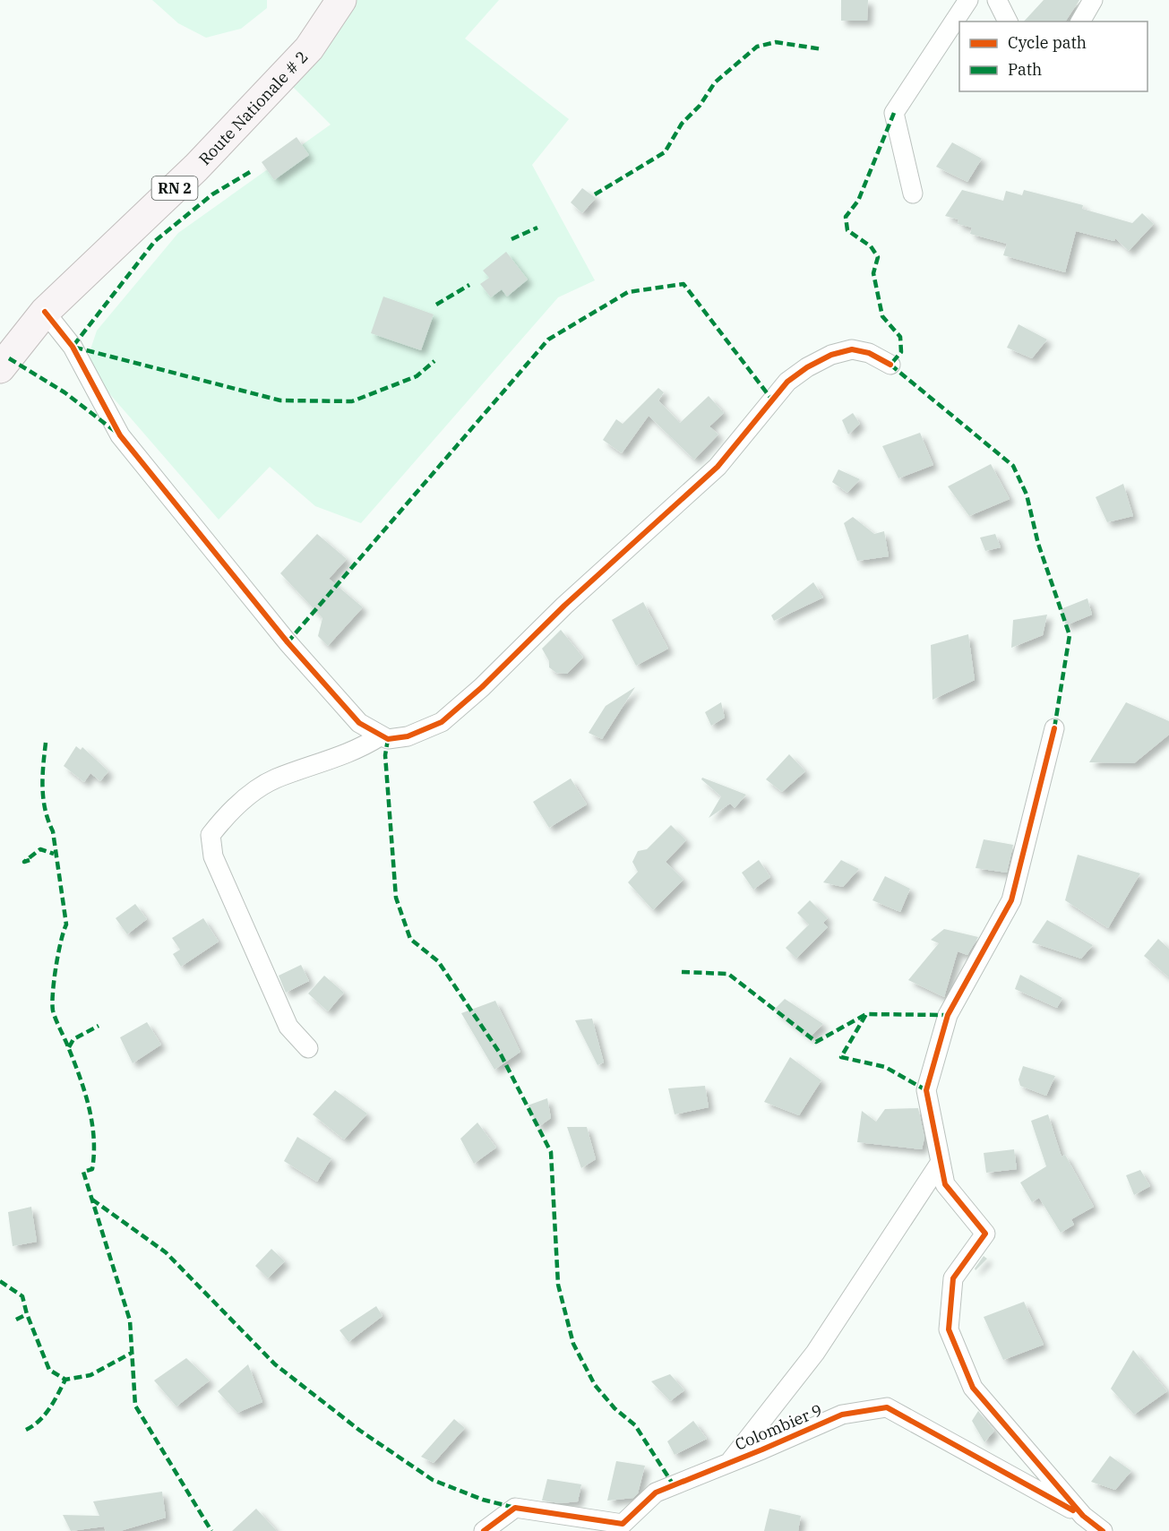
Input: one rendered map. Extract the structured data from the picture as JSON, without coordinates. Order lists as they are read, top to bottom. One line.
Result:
{"streets":{"main road":["Route Nationale # 2","RN 2"],"street":["Colombier 9"]},"legend":["Cycle path","Path"]}
